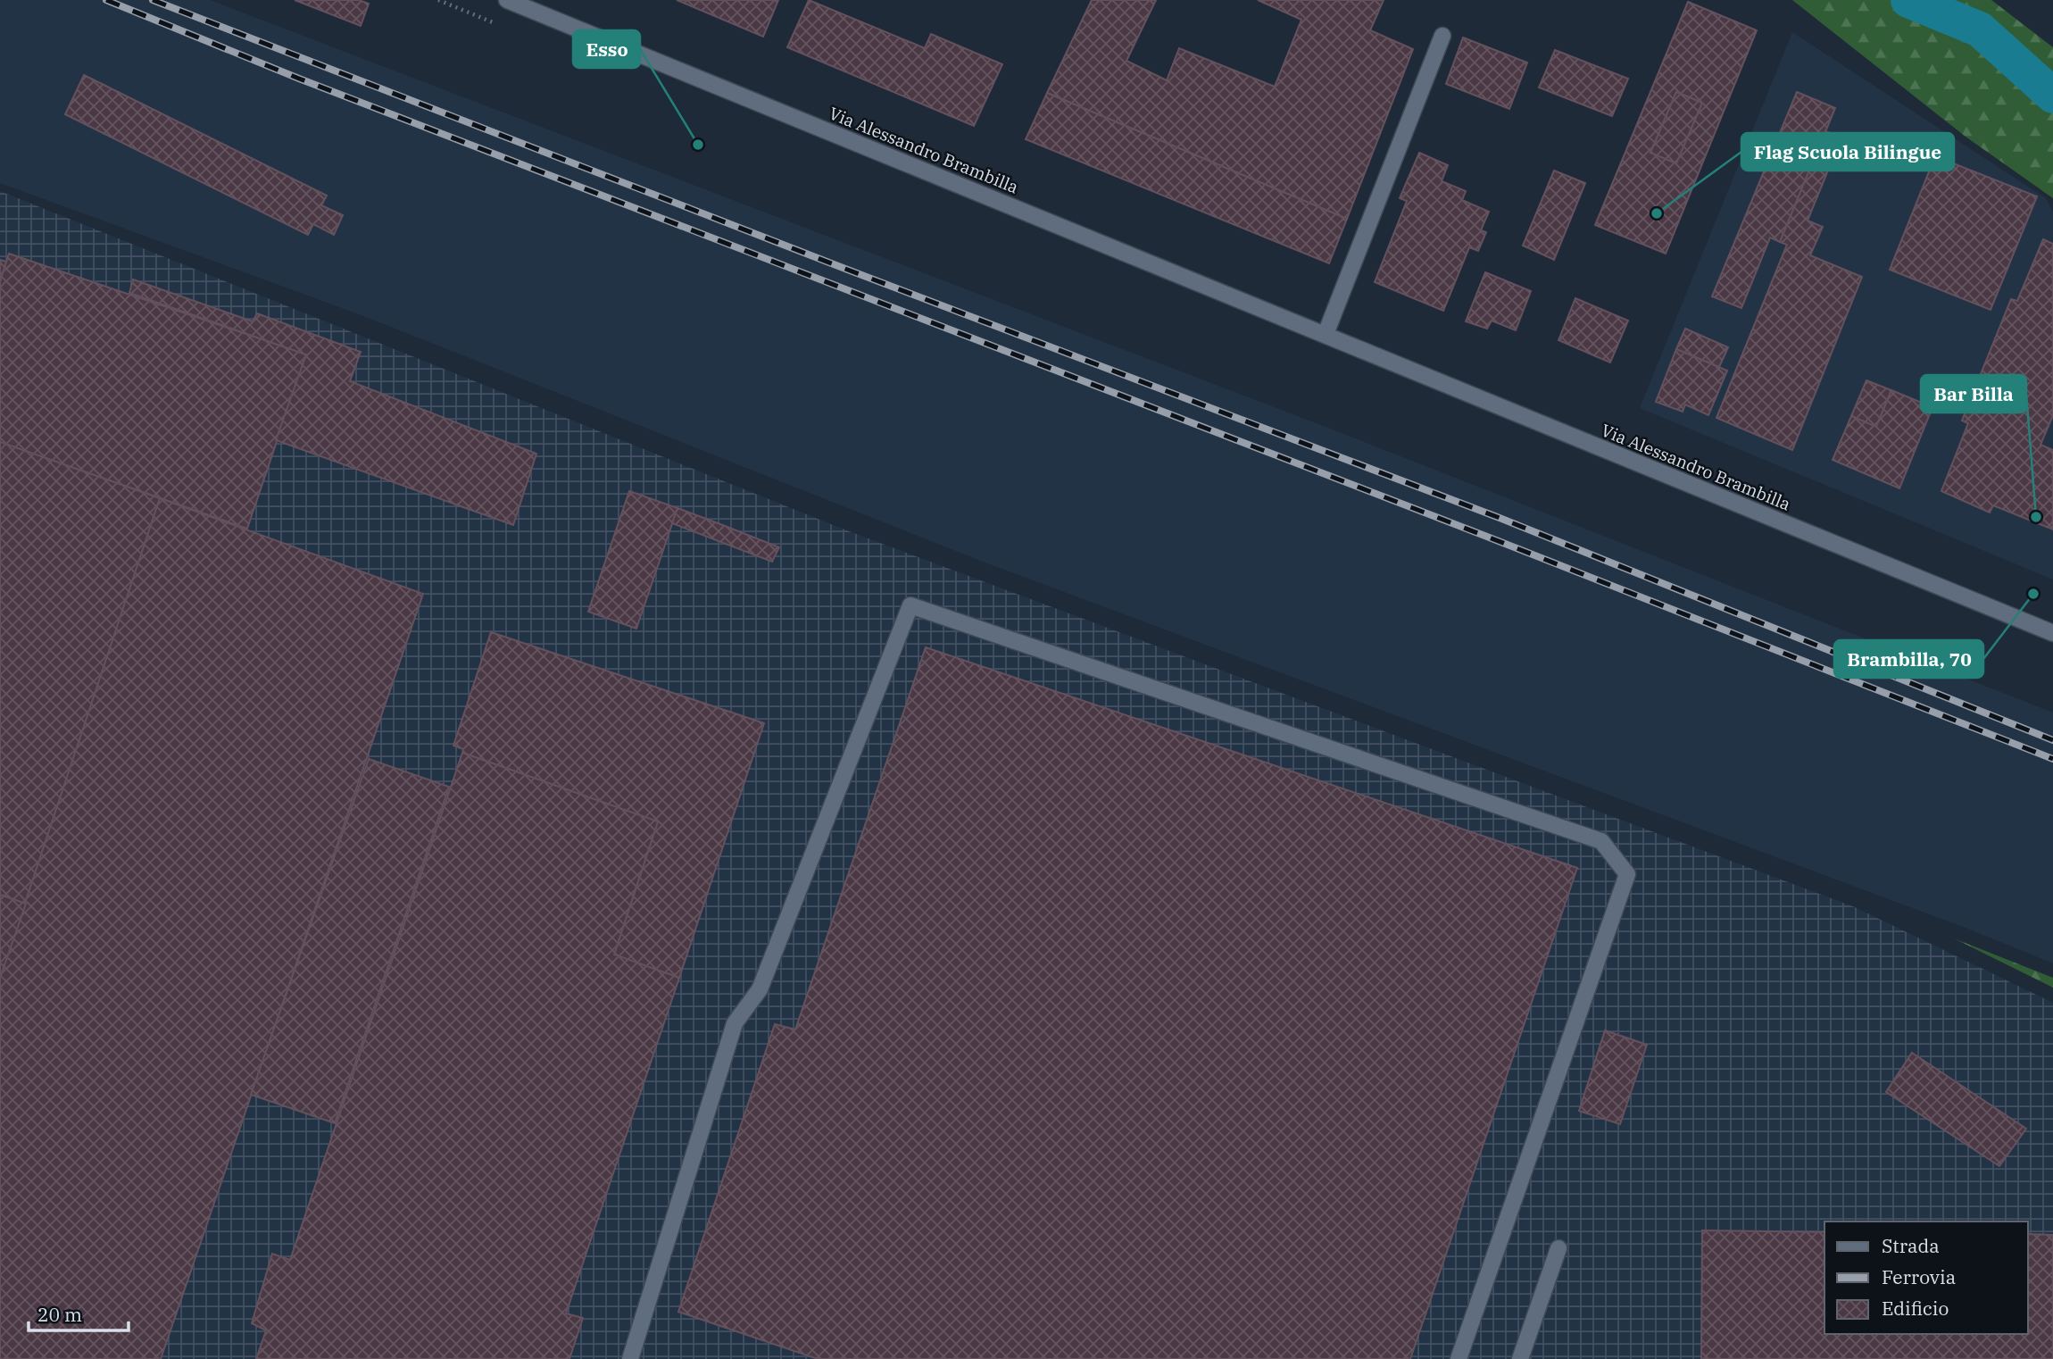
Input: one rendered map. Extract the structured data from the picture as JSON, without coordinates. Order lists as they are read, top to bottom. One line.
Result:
{"streets":{"main road":["Via Alessandro Brambilla"]},"places":["Esso","Flag Scuola Bilingue","Bar Billa","Brambilla, 70"],"legend":["Strada","Ferrovia","Edificio"],"scale_bar":"20 m"}
